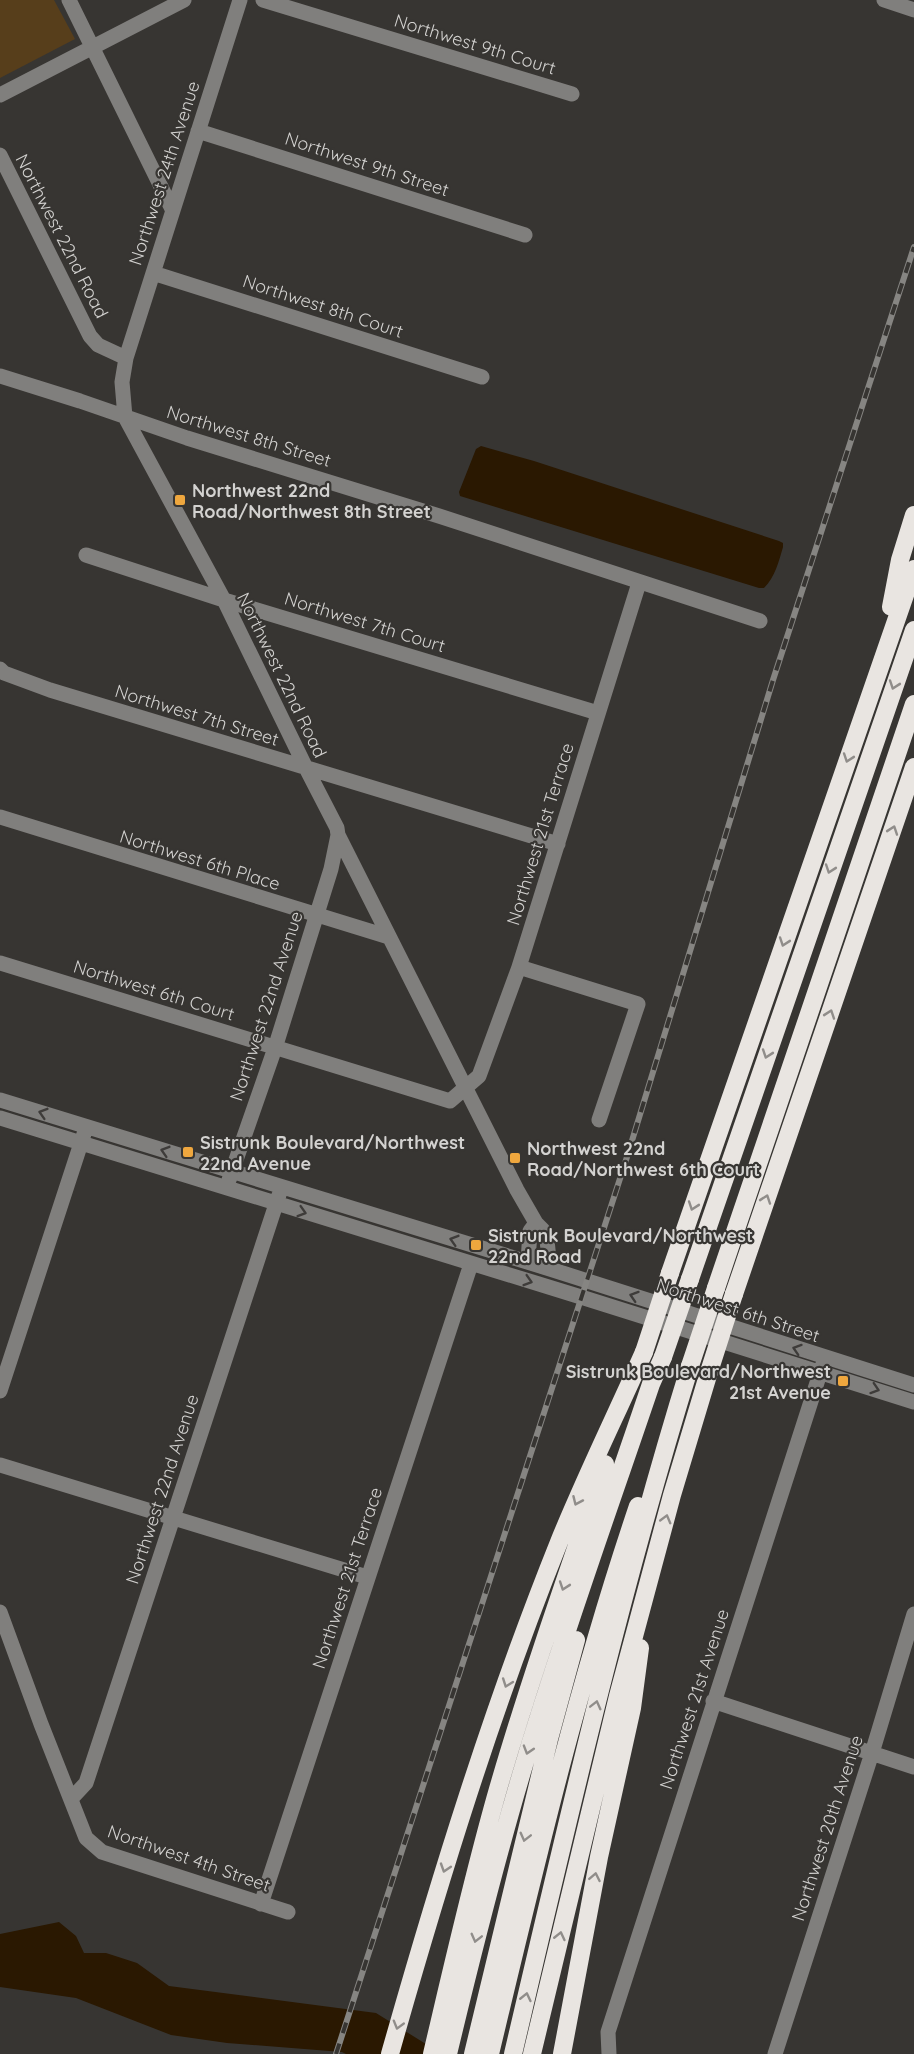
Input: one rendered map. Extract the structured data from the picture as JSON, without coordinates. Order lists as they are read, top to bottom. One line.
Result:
{"streets":{"street":["Northwest 9th Court","Northwest 9th Street","Northwest 24th Avenue","Northwest 22nd Road","Northwest 8th Court","Northwest 8th Street","Northwest 7th Court","Northwest 7th Street","Northwest 21st Terrace","Northwest 6th Place","Northwest 6th Court","Northwest 22nd Avenue","Northwest 6th Street","Northwest 21st Avenue","Northwest 20th Avenue","Northwest 4th Street"]},"crossings":[["Northwest 9th Street","Northwest 24th Avenue"],["Northwest 24th Avenue","Northwest 22nd Road"],["Northwest 24th Avenue","Northwest 8th Court"],["Northwest 22nd Road","Northwest 8th Street"],["Northwest 22nd Road","Northwest 7th Court"],["Northwest 22nd Road","Northwest 7th Street"],["Northwest 22nd Road","Northwest 21st Terrace"],["Northwest 22nd Road","Northwest 6th Place"],["Northwest 22nd Road","Northwest 6th Court"],["Northwest 22nd Road","Northwest 22nd Avenue"],["Northwest 22nd Road","Northwest 6th Street"],["Northwest 8th Street","Northwest 21st Terrace"],["Northwest 7th Court","Northwest 21st Terrace"],["Northwest 7th Street","Northwest 21st Terrace"],["Northwest 21st Terrace","Northwest 6th Court"],["Northwest 21st Terrace","Northwest 6th Street"],["Northwest 21st Terrace","Northwest 4th Street"],["Northwest 6th Place","Northwest 22nd Avenue"],["Northwest 6th Court","Northwest 22nd Avenue"],["Northwest 22nd Avenue","Northwest 6th Street"],["Northwest 22nd Avenue","Northwest 4th Street"],["Northwest 6th Street","Northwest 21st Avenue"]],"places":{"transit":["Northwest 22nd Road/Northwest 8th Street","Sistrunk Boulevard/Northwest 22nd Avenue","Northwest 22nd Road/Northwest 6th Court","Sistrunk Boulevard/Northwest 22nd Road","Sistrunk Boulevard/Northwest 21st Avenue"]}}
